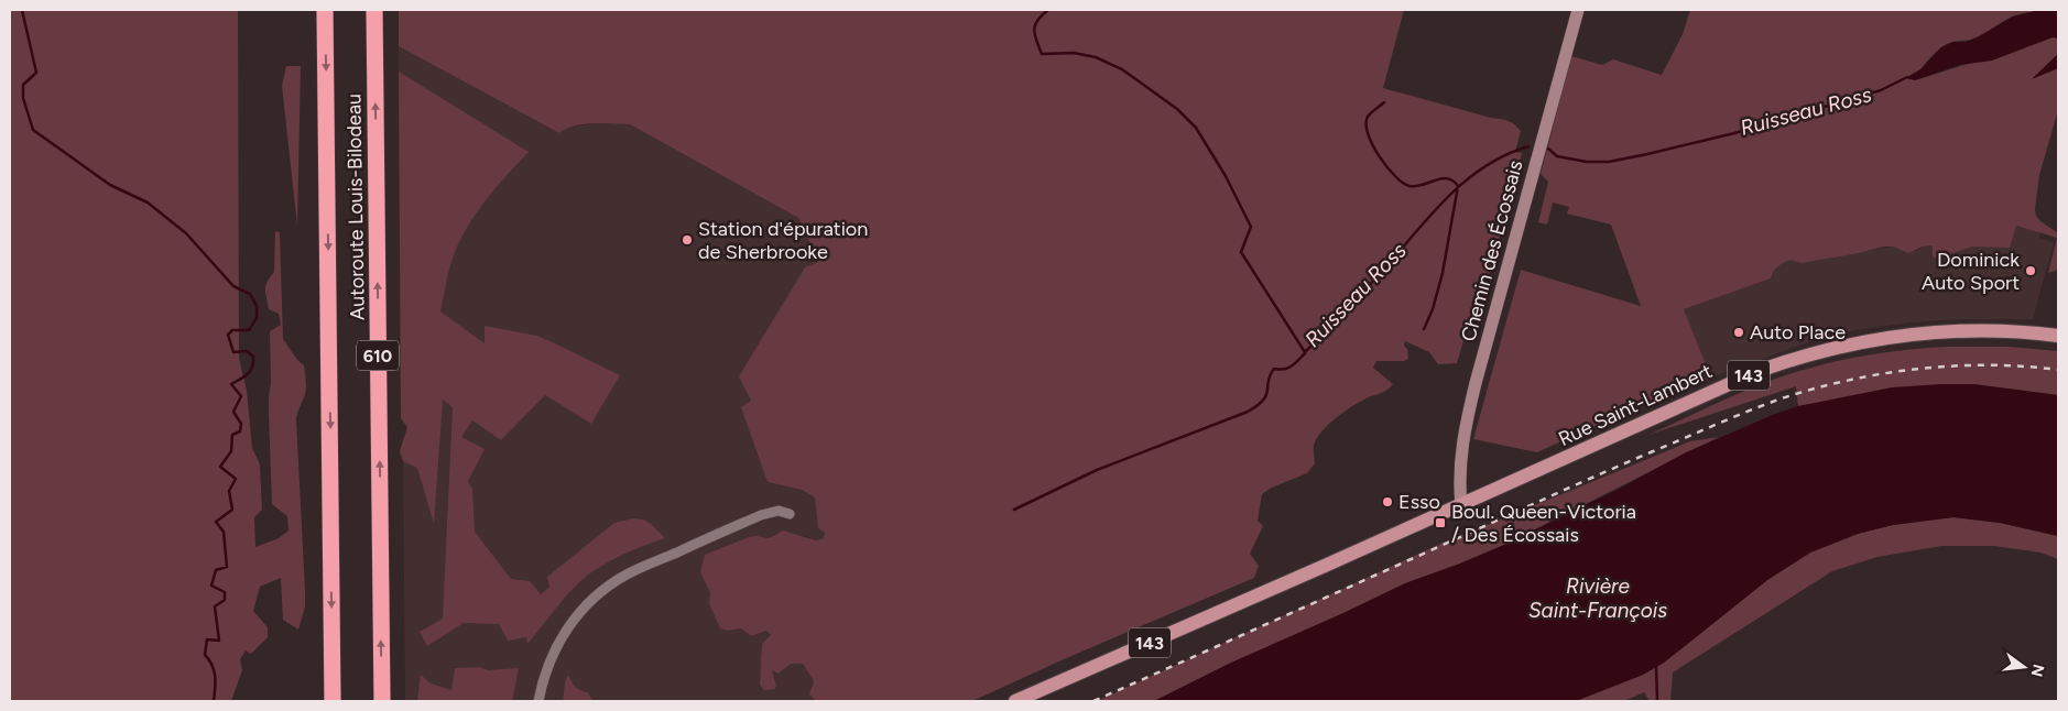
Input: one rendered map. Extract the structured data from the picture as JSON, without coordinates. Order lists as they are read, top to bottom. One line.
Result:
{"streets":{"highway":["Autoroute Louis-Bilodeau","610"],"main road":["Chemin des Écossais","143","Rue Saint-Lambert"]},"crossings":[["Chemin des Écossais","143"],["Chemin des Écossais","Rue Saint-Lambert"],["143","Rue Saint-Lambert"]],"water":["Ruisseau Ross","Rivière Saint-François"],"places":{"other":["Station d'épuration de Sherbrooke","Dominick Auto Sport","Auto Place","Esso"],"transit":["Boul. Queen-Victoria / Des Écossais"]},"north":"right"}
